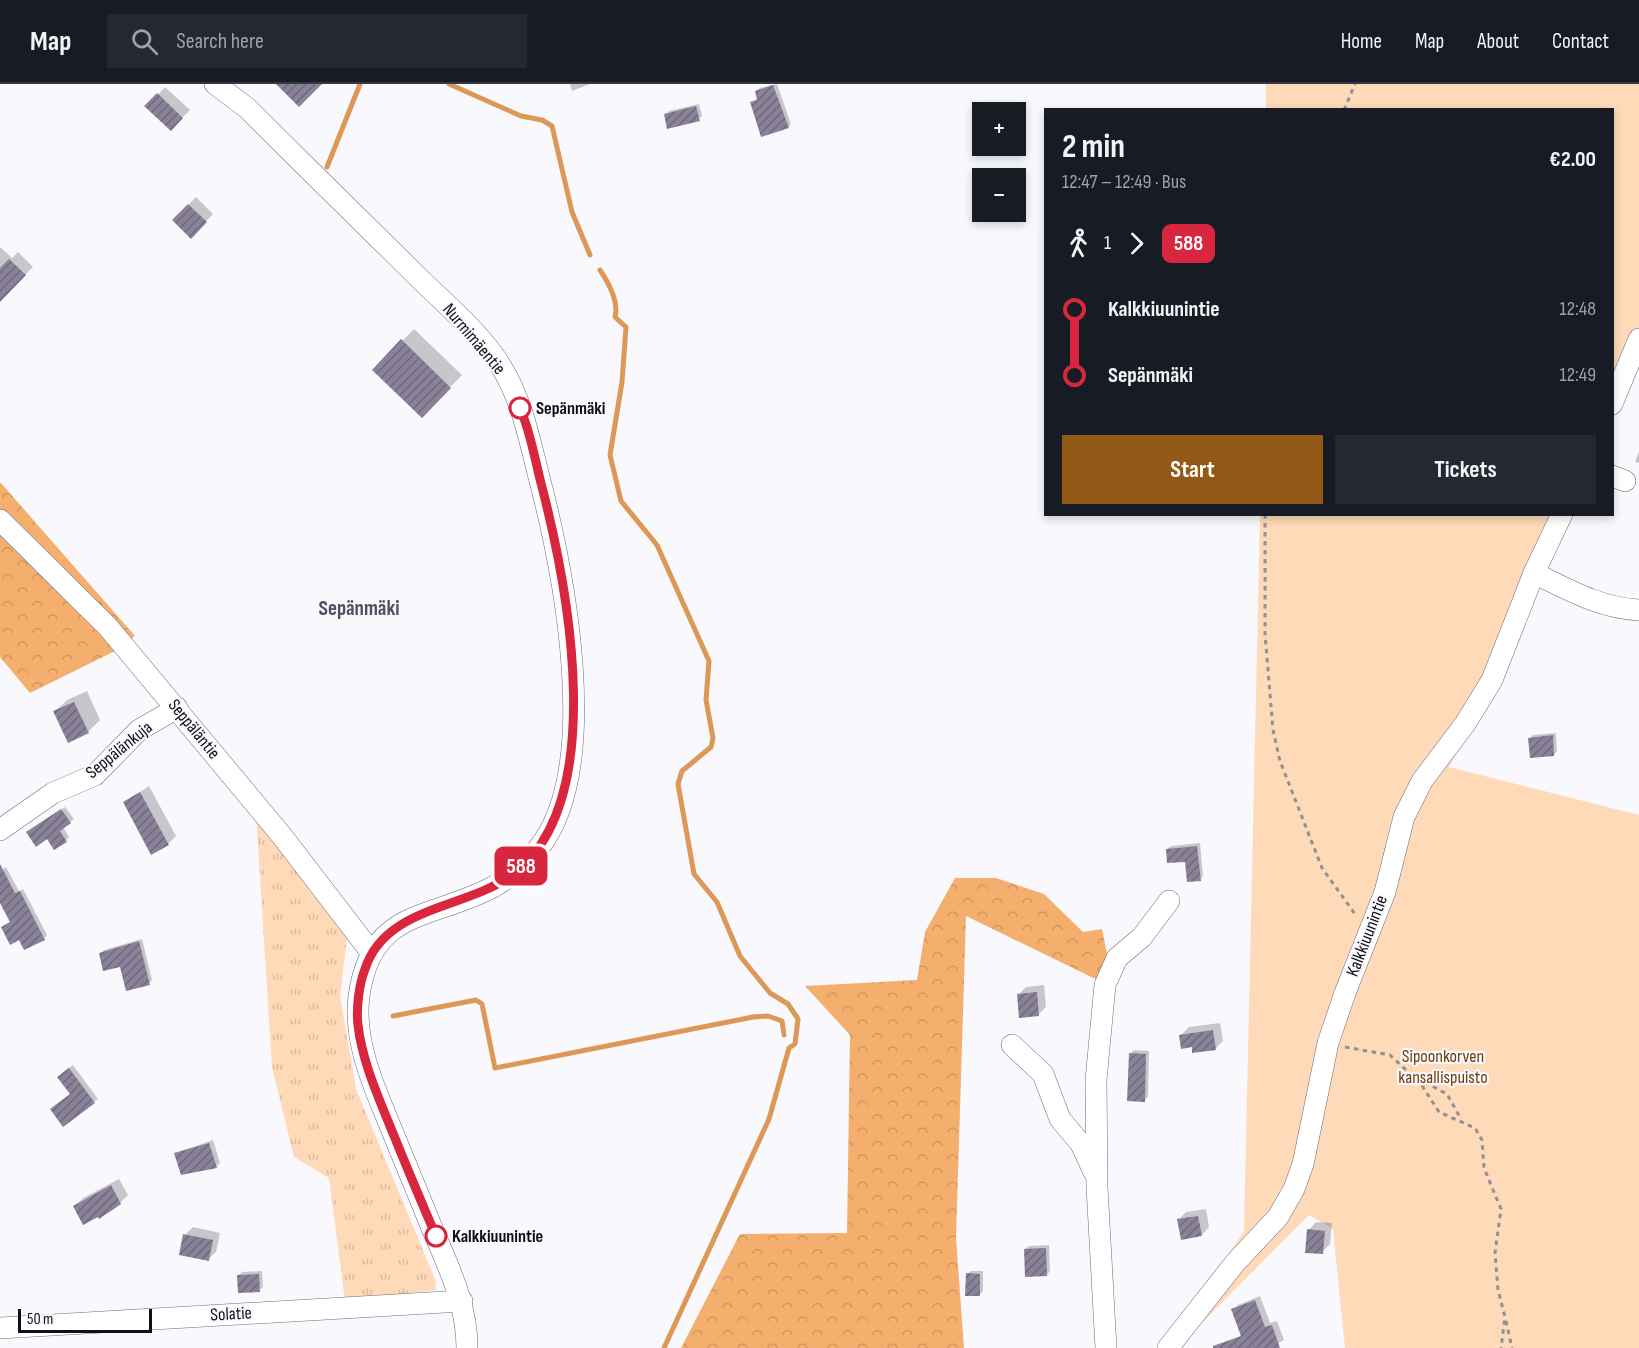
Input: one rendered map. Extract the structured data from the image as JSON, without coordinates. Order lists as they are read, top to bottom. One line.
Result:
{"streets":{"street":["Nurmimäentie","Seppäläntie","Seppälänkuja","Kalkkiuunintie","Solatie"]},"crossings":[["Nurmimäentie","Seppäläntie"],["Nurmimäentie","Solatie"],["Seppäläntie","Seppälänkuja"]],"districts":["Sepänmäki"],"parks":["Sipoonkorven kansallispuisto"],"places":["Sepänmäki","Kalkkiuunintie"],"lines":["bus line 588"],"scale_bar":"50 m","page":{"header":"Map","search":"Search here","nav":["Home","Map","About","Contact"],"on_map":"588","map_buttons":["+","−"],"heading":["2 min","12:47 – 12:49 · Bus","€2.00"],"legs":["1","588"],"list":[{"name":"Kalkkiuunintie","value":"12:48"},{"name":"Sepänmäki","value":"12:49"}],"buttons":["Start","Tickets"],"scale":"50 m"}}
